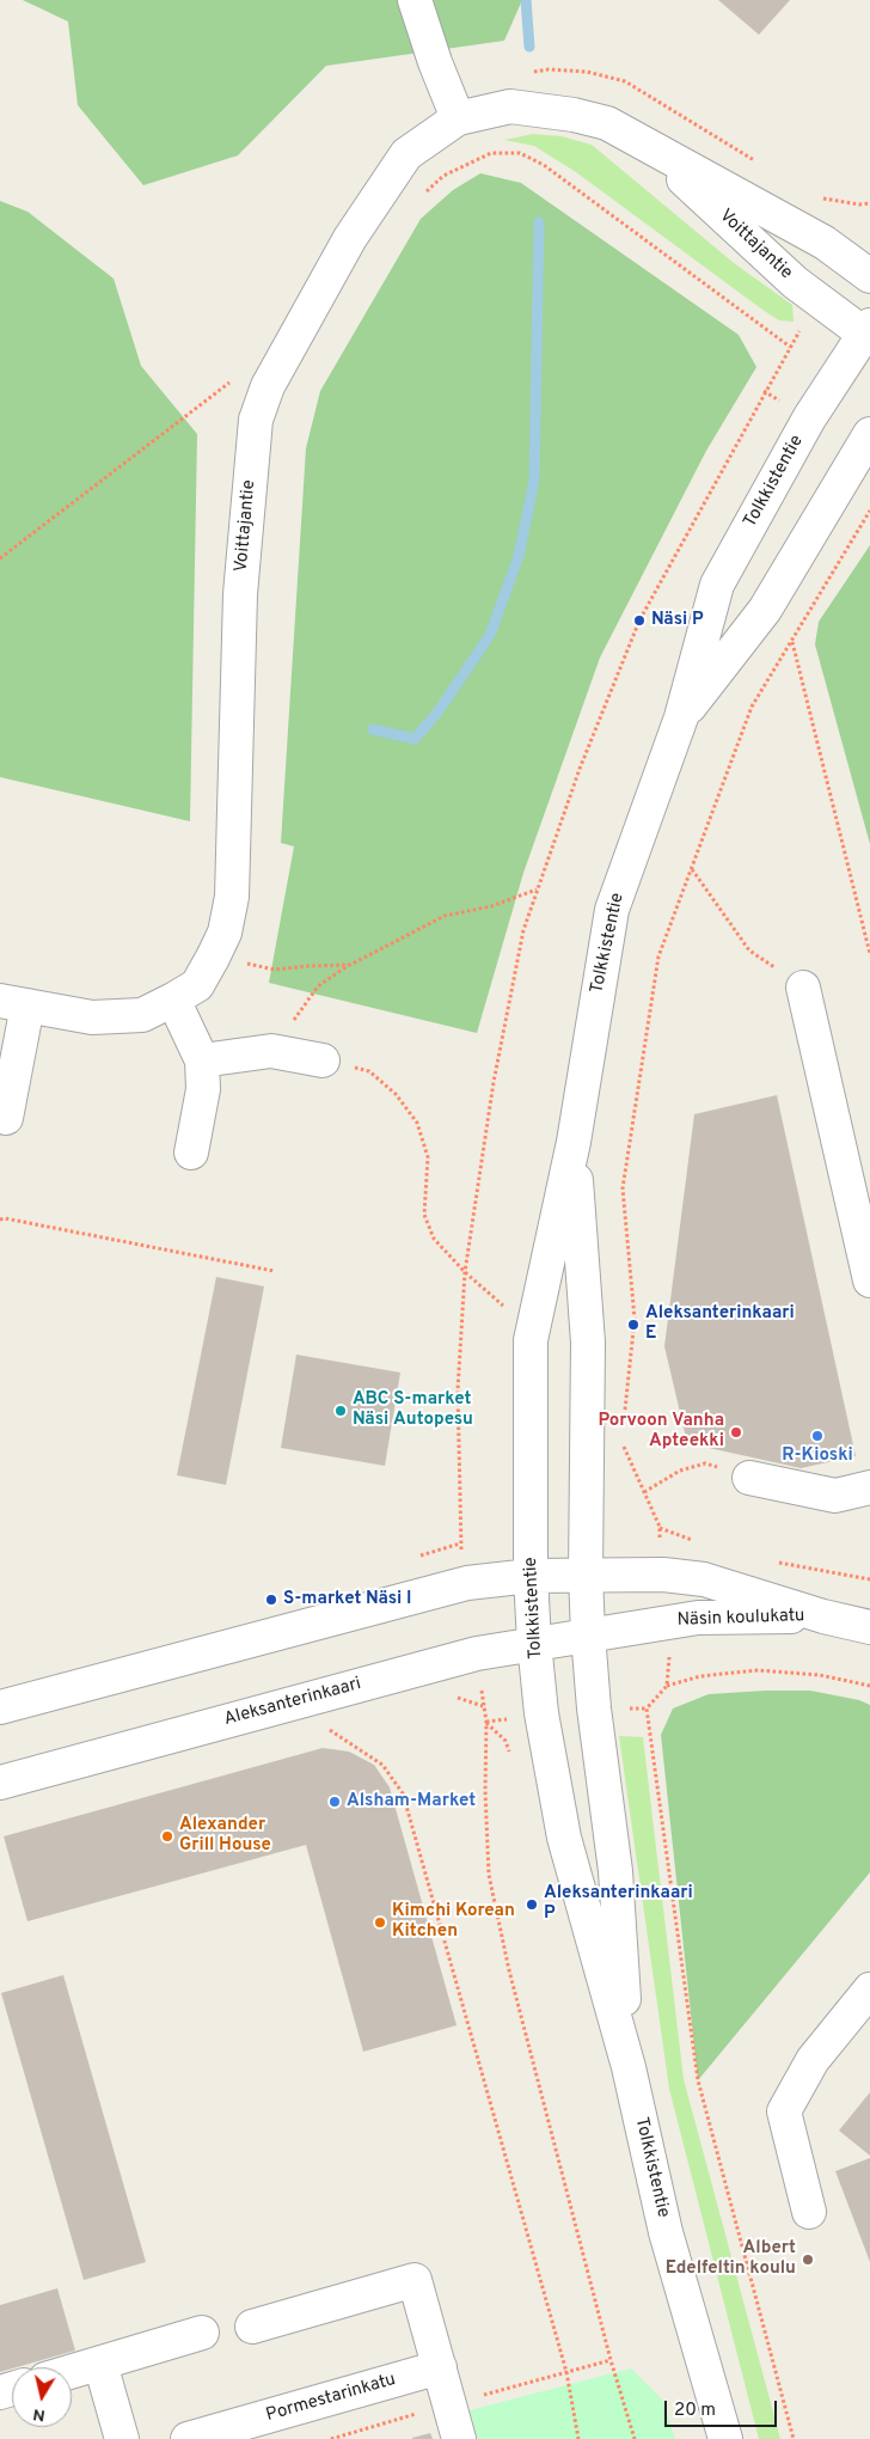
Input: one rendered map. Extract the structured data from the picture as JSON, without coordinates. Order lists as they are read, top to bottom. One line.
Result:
{"streets":{"street":["Voittajantie","Tolkkistentie","Näsin koulukatu","Aleksanterinkaari","Pormestarinkatu"]},"crossings":[["Voittajantie","Tolkkistentie"],["Tolkkistentie","Näsin koulukatu"],["Tolkkistentie","Aleksanterinkaari"],["Näsin koulukatu","Aleksanterinkaari"]],"places":["Näsi P","Aleksanterinkaari E","ABC S-market Näsi Autopesu","Porvoon Vanha Apteekki","R-Kioski","S-market Näsi I","Alsham-Market","Alexander Grill House","Aleksanterinkaari P","Kimchi Korean Kitchen","Albert Edelfeltin koulu"],"scale_bar":"20 m","north":"bottom"}
